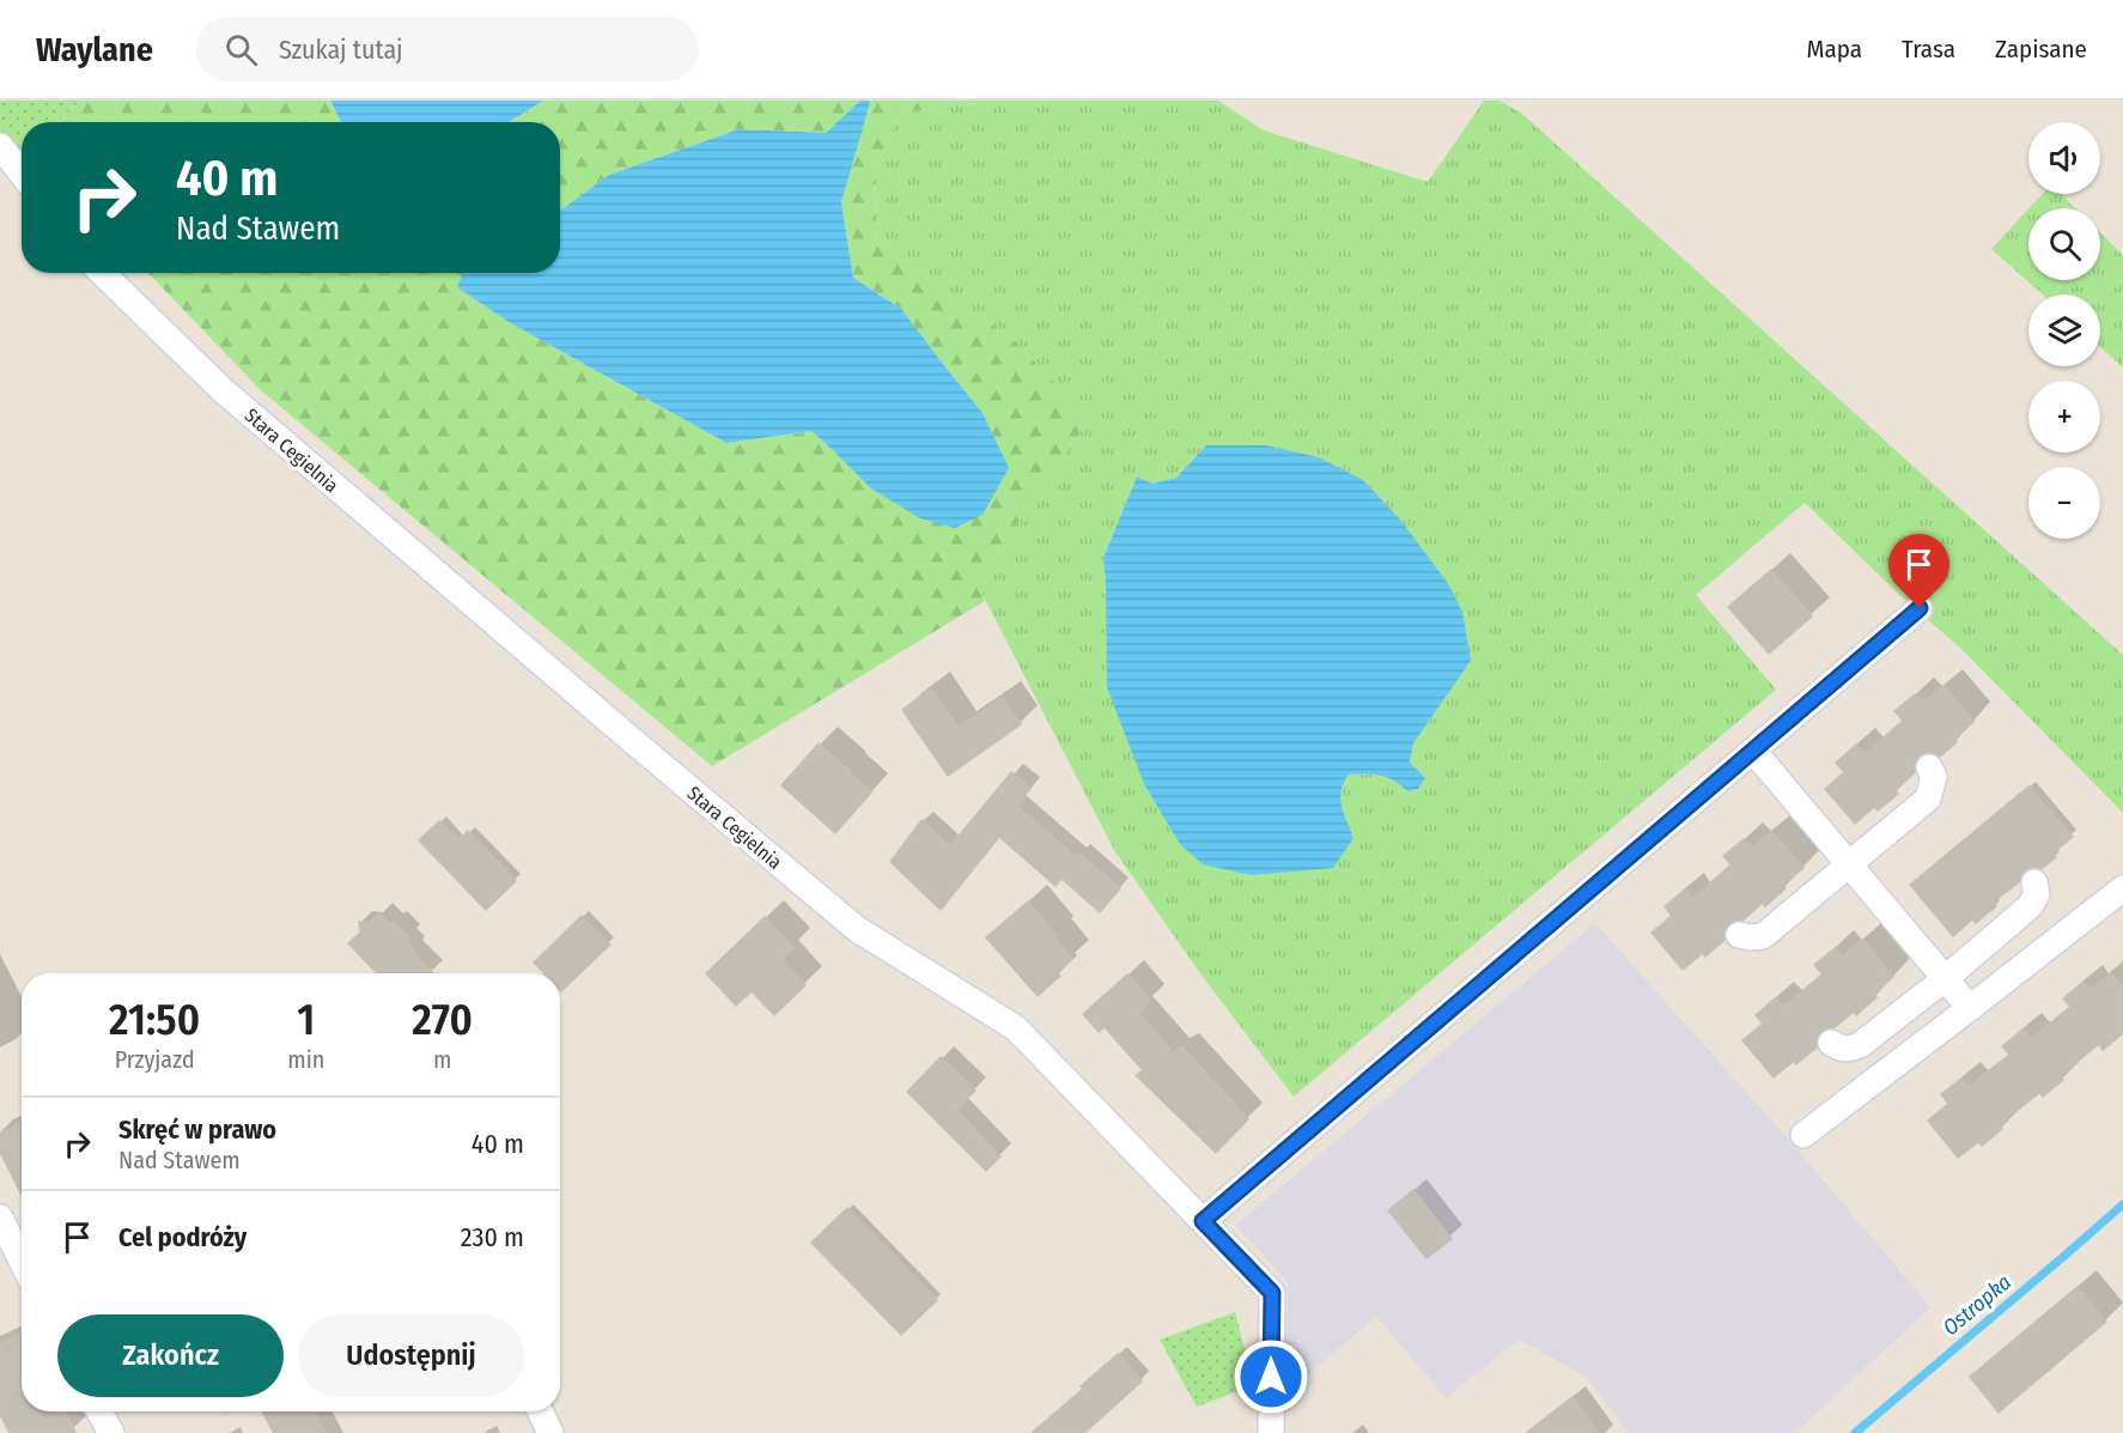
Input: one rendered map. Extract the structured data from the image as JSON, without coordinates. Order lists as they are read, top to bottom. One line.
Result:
{"streets":{"street":["Stara Cegielnia"]},"water":["Ostropka"],"page":{"header":"Waylane","search":"Szukaj tutaj","nav":["Mapa","Trasa","Zapisane"],"map_buttons":["+","−"],"turn":["40 m","Nad Stawem"],"eta":["21:50","Przyjazd","1","min","270","m"],"list":[{"name":"Skręć w prawo","note":"Nad Stawem","value":"40 m"},{"name":"Cel podróży","value":"230 m"}],"buttons":["Zakończ","Udostępnij"]}}
